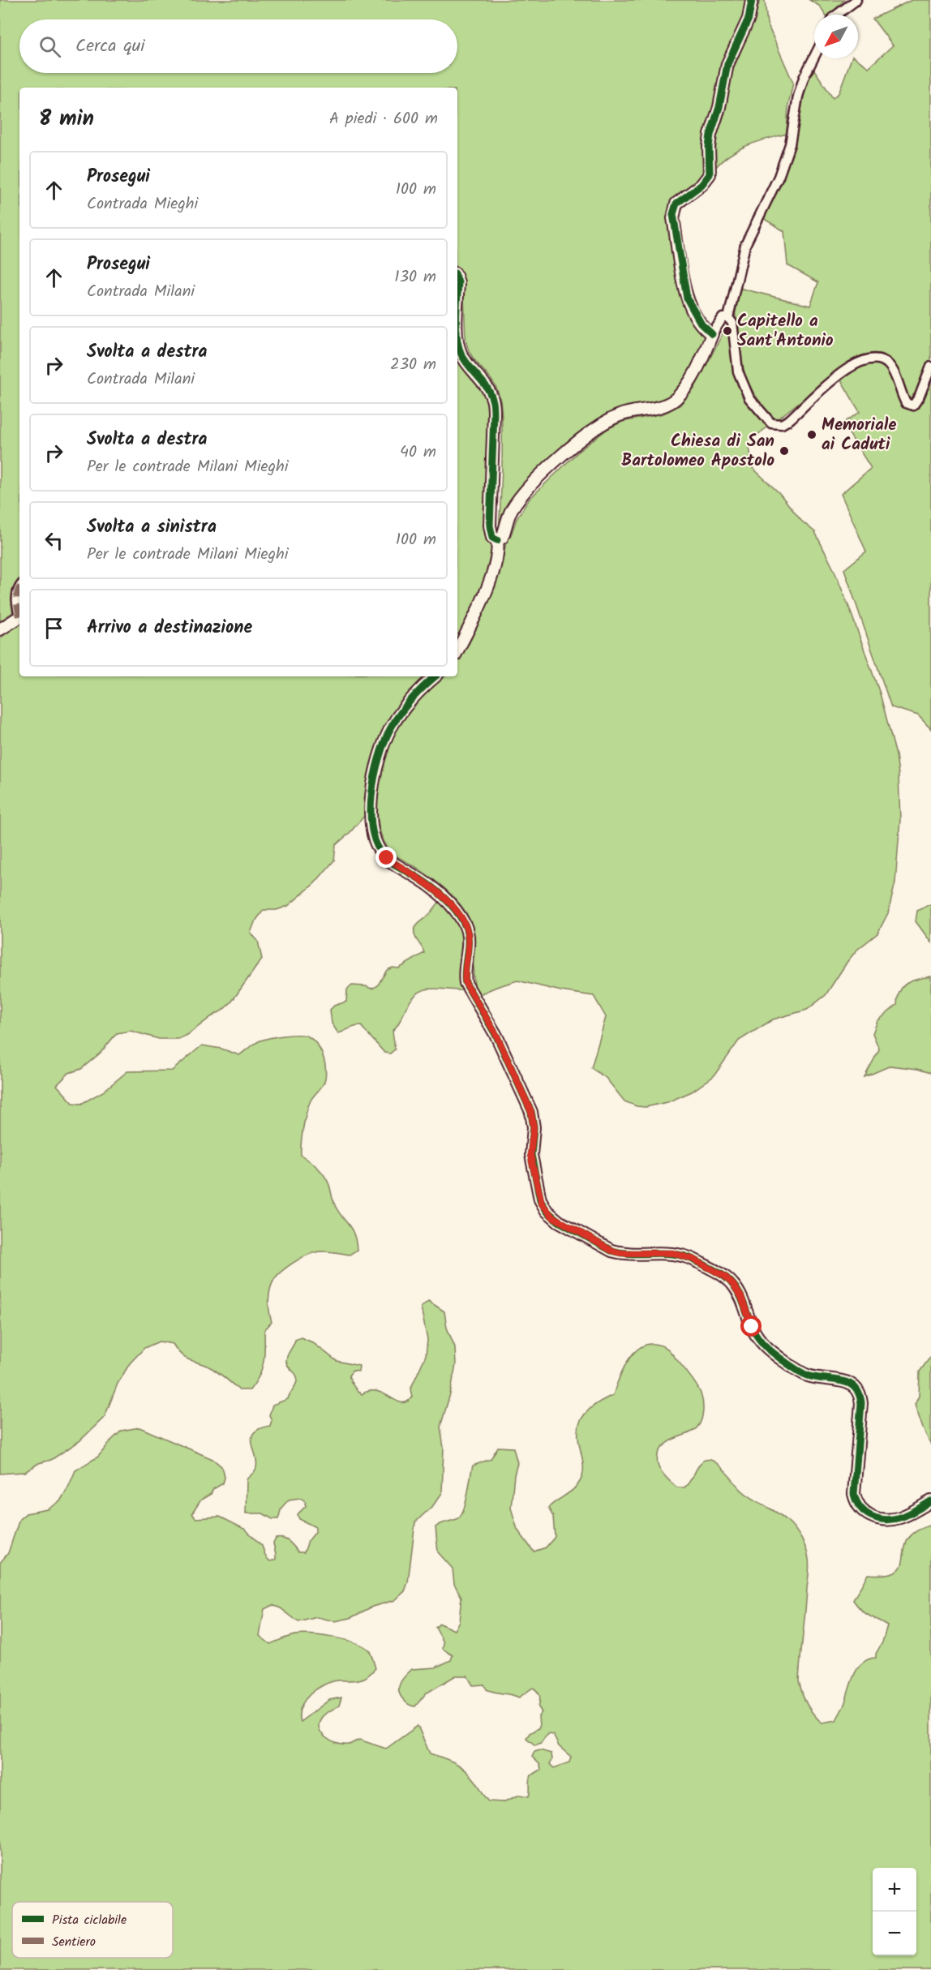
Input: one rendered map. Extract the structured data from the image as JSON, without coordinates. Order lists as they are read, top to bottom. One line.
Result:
{"places":["Capitello a Sant'Antonio","Memoriale ai Caduti","Chiesa di San Bartolomeo Apostolo"],"legend":["Pista ciclabile","Sentiero"],"north":"bottom left","page":{"search":"Cerca qui","heading":["8 min","A piedi · 600 m"],"list":[["Prosegui","Contrada Mieghi","100 m"],["Prosegui","Contrada Milani","130 m"],["Svolta a destra","Contrada Milani","230 m"],["Svolta a destra","Per le contrade Milani Mieghi","40 m"],["Svolta a sinistra","Per le contrade Milani Mieghi","100 m"],"Arrivo a destinazione"],"map_buttons":["+","−"]}}
